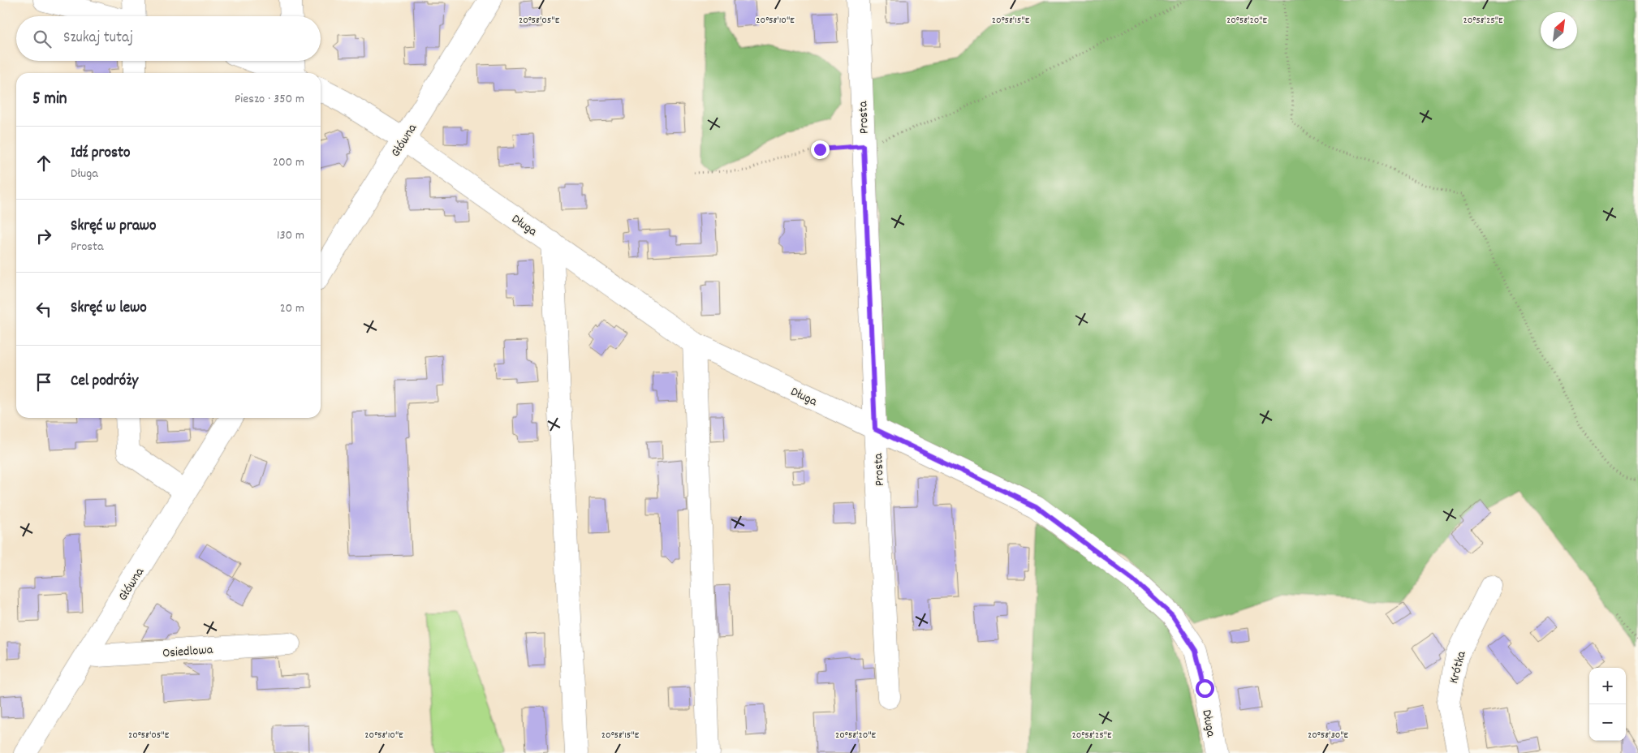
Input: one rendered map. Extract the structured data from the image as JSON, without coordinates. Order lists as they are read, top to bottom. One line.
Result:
{"streets":{"street":["Prosta","Główna","Długa","Osiedlowa","Krótka"]},"crossings":[["Prosta","Długa"],["Główna","Długa"],["Główna","Osiedlowa"]],"north":"top right","page":{"search":"Szukaj tutaj","heading":["5 min","Pieszo · 350 m"],"list":[["Idź prosto","Długa","200 m"],["Skręć w prawo","Prosta","130 m"],["Skręć w lewo","20 m"],"Cel podróży"],"map_buttons":["+","−"]},"coordinates":["20°58'05\"E","20°58'10\"E","20°58'15\"E","20°58'20\"E","20°58'25\"E","20°58'30\"E"]}
